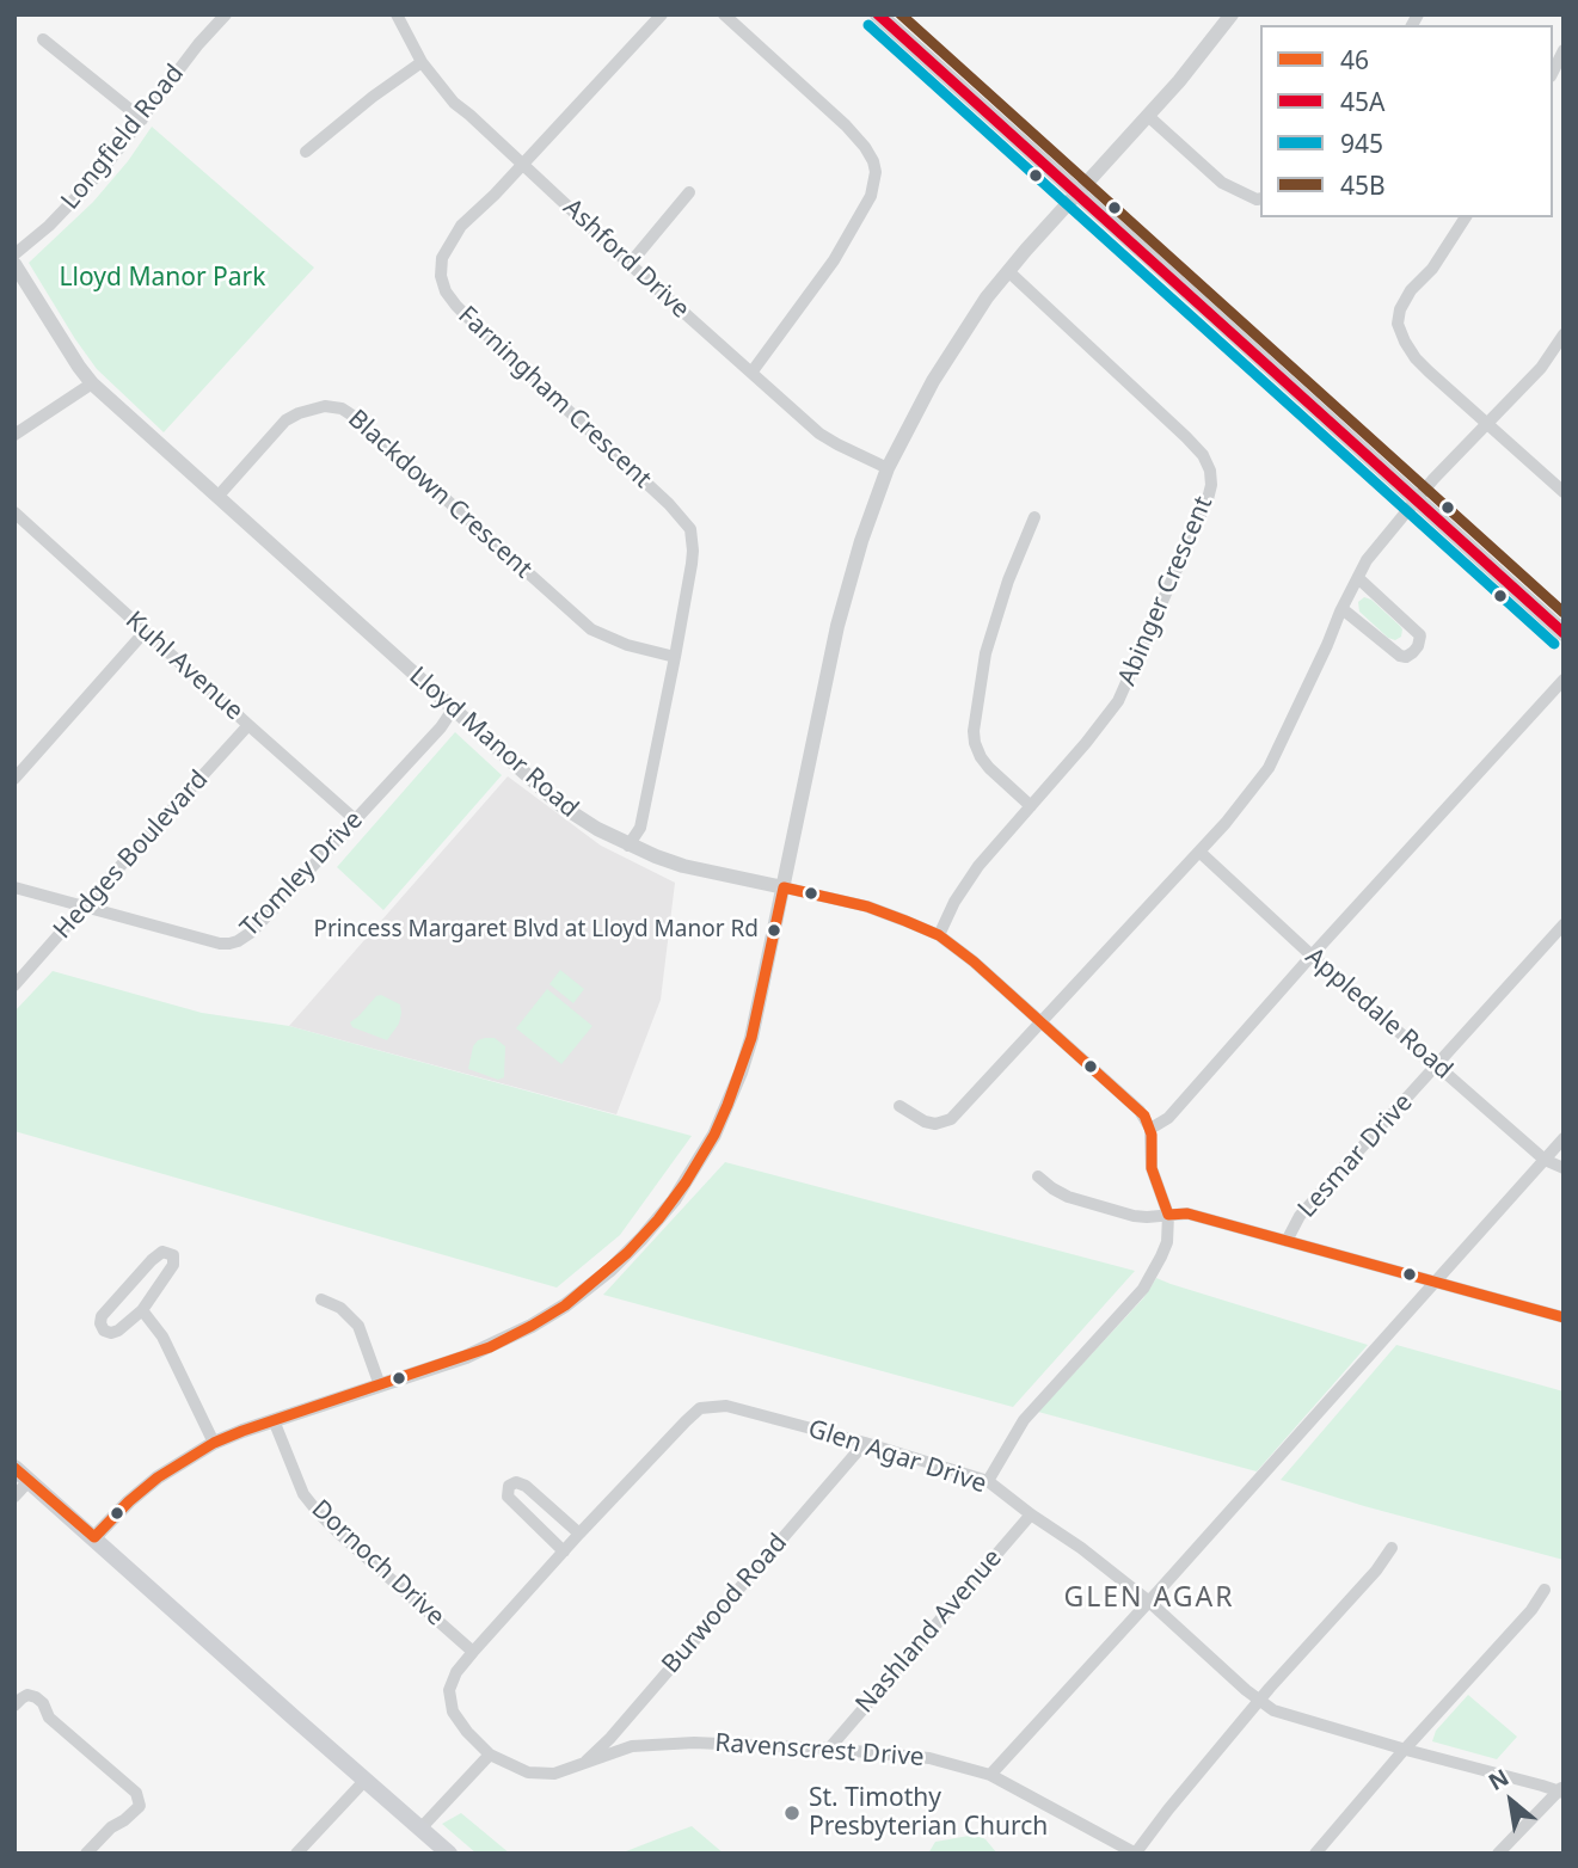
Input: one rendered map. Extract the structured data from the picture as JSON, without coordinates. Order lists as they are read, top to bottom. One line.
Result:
{"streets":{"street":["Longfield Road","Ashford Drive","Farningham Crescent","Blackdown Crescent","Abinger Crescent","Kuhl Avenue","Lloyd Manor Road","Hedges Boulevard","Tromley Drive","Appledale Road","Lesmar Drive","Glen Agar Drive","Dornoch Drive","Burwood Road","Nashland Avenue","Ravenscrest Drive"]},"crossings":[["Ashford Drive","Farningham Crescent"],["Farningham Crescent","Blackdown Crescent"],["Farningham Crescent","Lloyd Manor Road"],["Blackdown Crescent","Lloyd Manor Road"],["Abinger Crescent","Lloyd Manor Road"],["Kuhl Avenue","Hedges Boulevard"],["Kuhl Avenue","Tromley Drive"],["Lloyd Manor Road","Tromley Drive"],["Hedges Boulevard","Tromley Drive"],["Appledale Road","Lesmar Drive"],["Glen Agar Drive","Dornoch Drive"],["Glen Agar Drive","Burwood Road"],["Glen Agar Drive","Nashland Avenue"],["Glen Agar Drive","Ravenscrest Drive"],["Burwood Road","Ravenscrest Drive"],["Nashland Avenue","Ravenscrest Drive"]],"districts":["GLEN AGAR"],"parks":["Lloyd Manor Park"],"places":["Princess Margaret Blvd at Lloyd Manor Rd","St. Timothy Presbyterian Church"],"lines":["transit line 45A","transit line 45B","transit line 945","transit line 46"],"legend":["46","45A","945","45B"],"north":"top left"}
